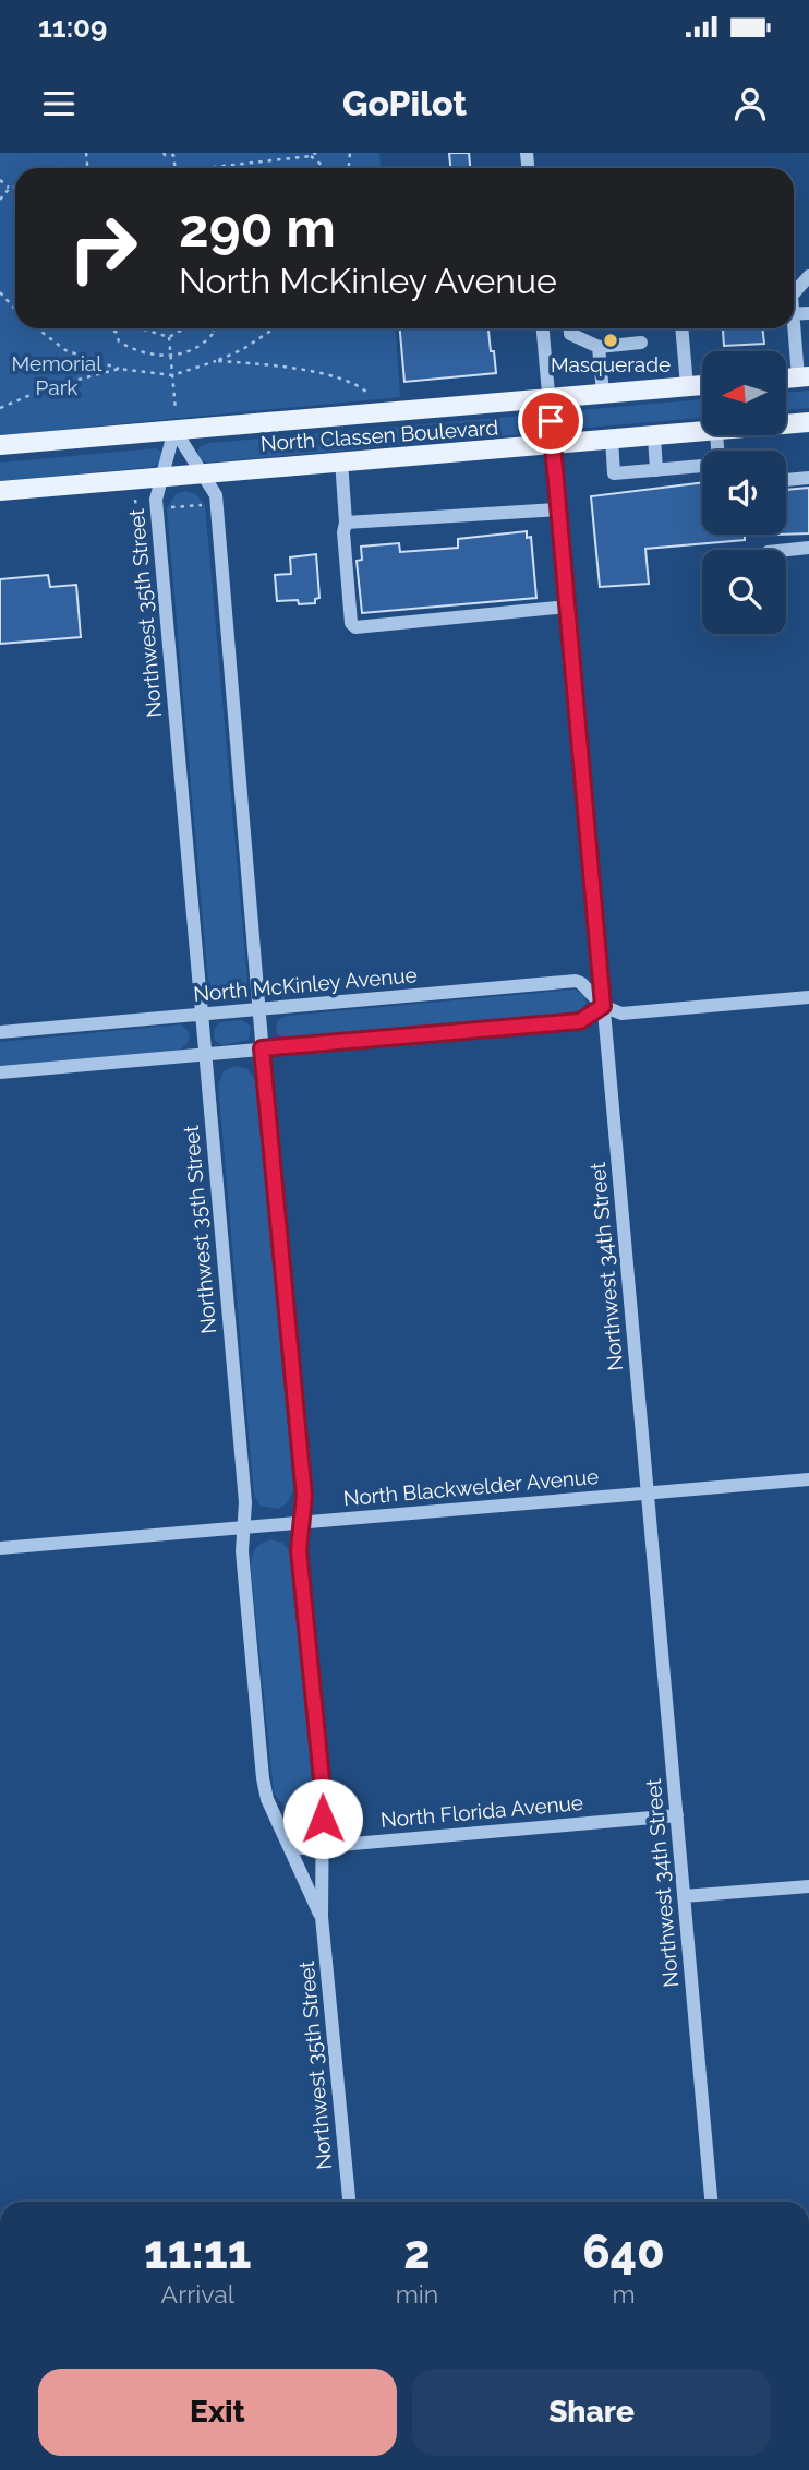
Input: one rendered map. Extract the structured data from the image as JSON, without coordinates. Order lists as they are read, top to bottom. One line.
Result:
{"streets":{"main road":["North Classen Boulevard"],"street":["Northwest 35th Street","North McKinley Avenue","Northwest 34th Street","North Blackwelder Avenue","North Florida Avenue"]},"crossings":[["North Classen Boulevard","Northwest 35th Street"],["North Classen Boulevard","Northwest 34th Street"],["Northwest 35th Street","North McKinley Avenue"],["Northwest 35th Street","North Blackwelder Avenue"],["Northwest 35th Street","North Florida Avenue"],["North McKinley Avenue","Northwest 34th Street"],["Northwest 34th Street","North Blackwelder Avenue"],["Northwest 34th Street","North Florida Avenue"]],"parks":["Memorial Park"],"places":["Masquerade"],"north":"left","page":{"status":"11:09","header":"GoPilot","turn":["290 m","North McKinley Avenue"],"eta":["11:11","Arrival","2","min","640","m"],"buttons":["Exit","Share"]}}
